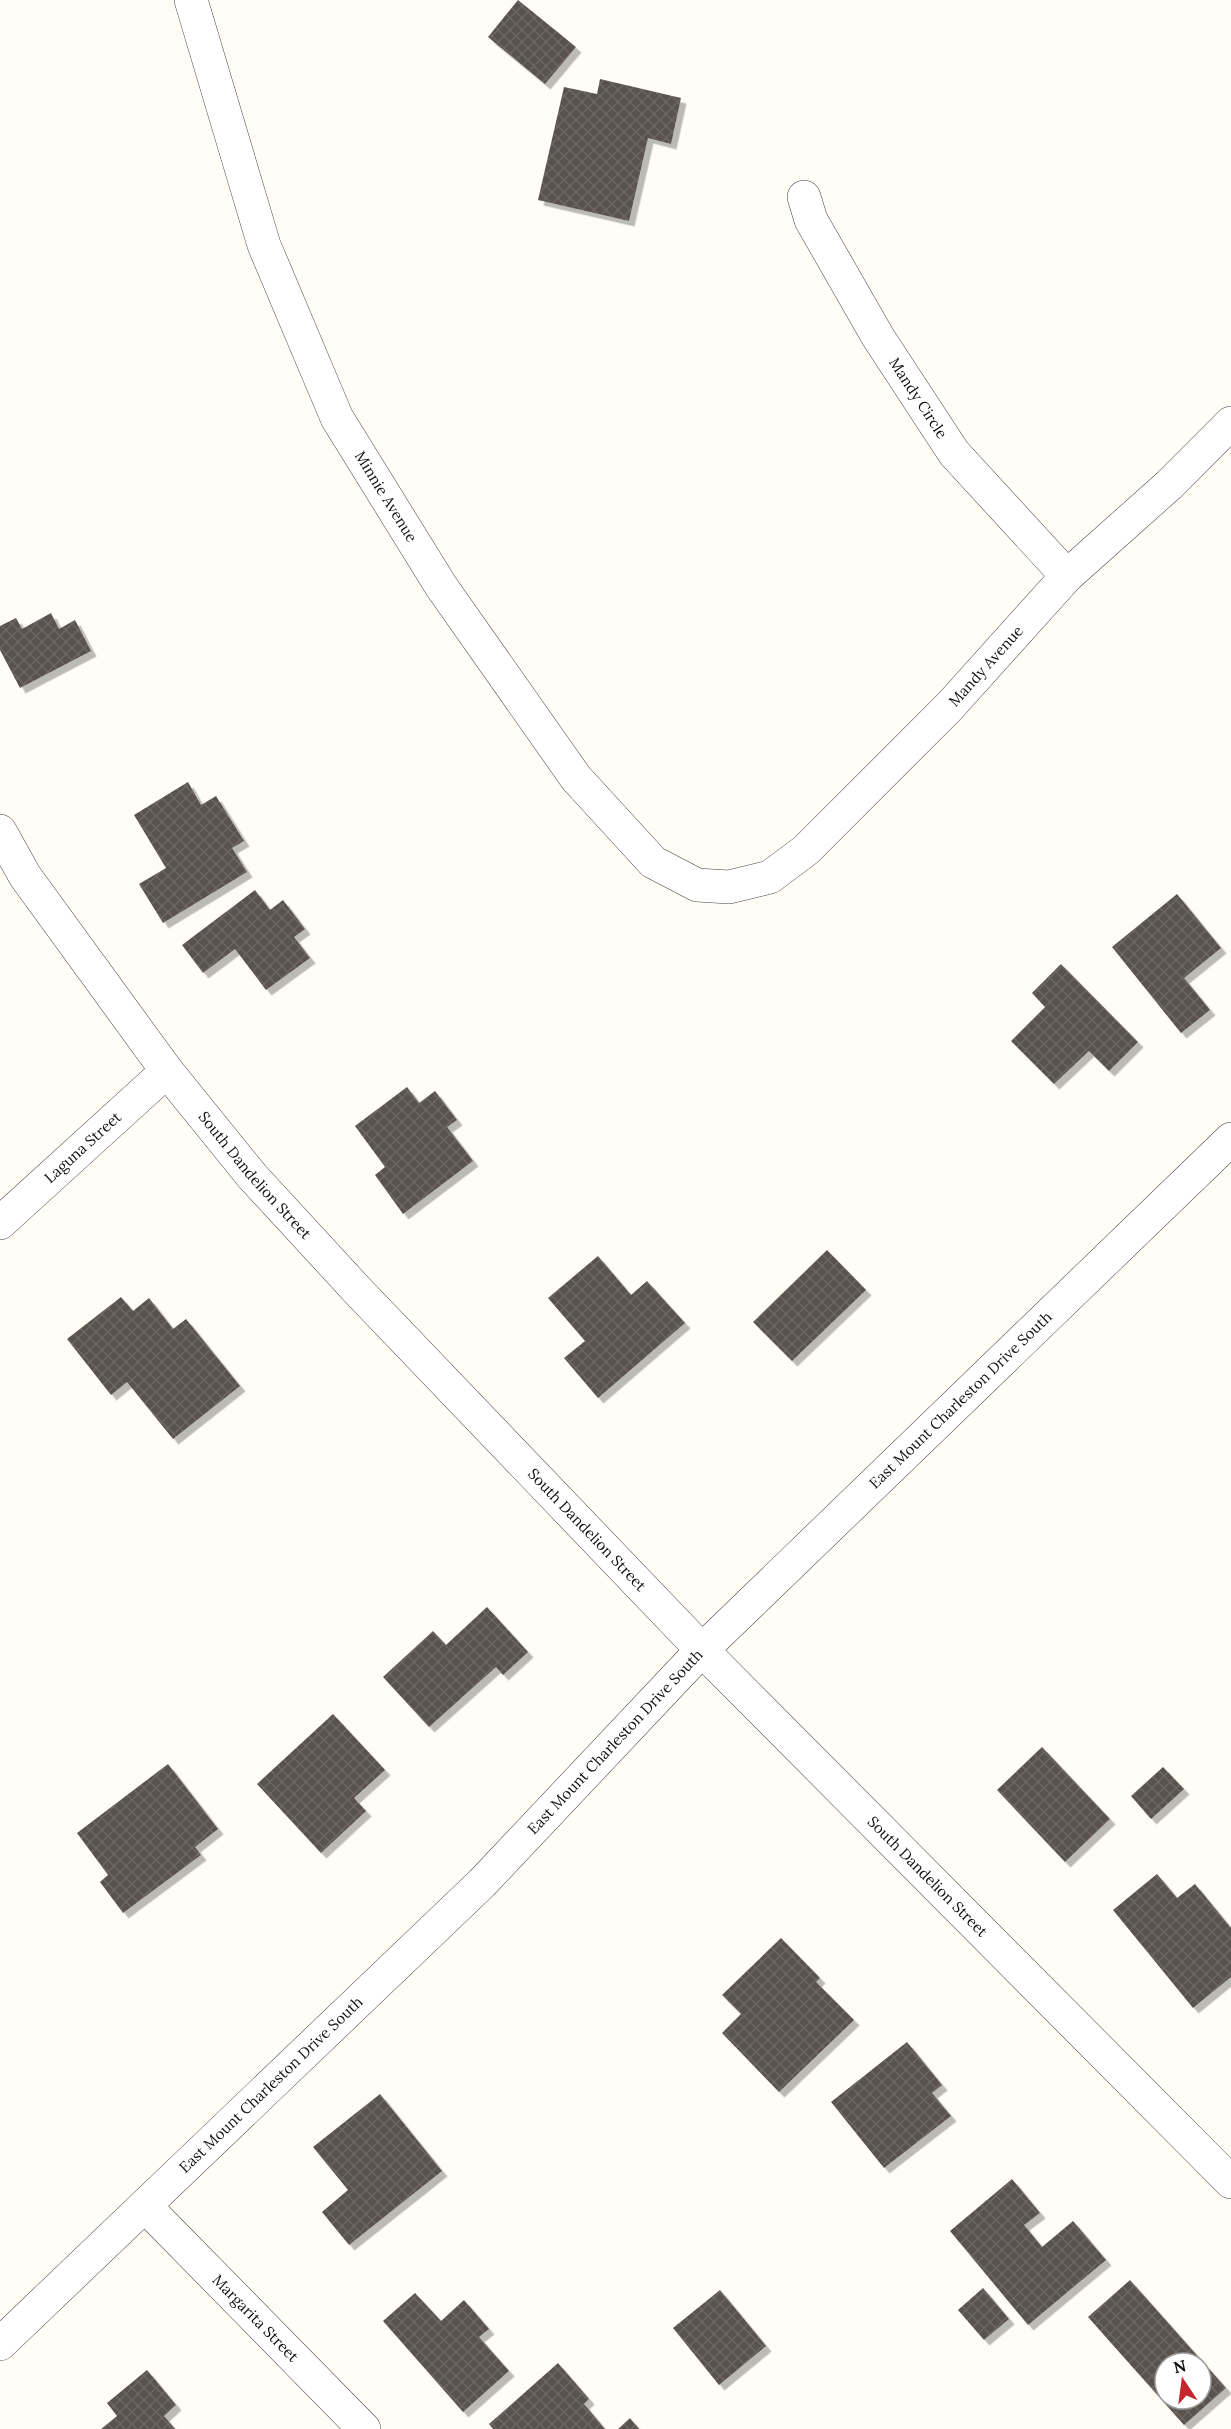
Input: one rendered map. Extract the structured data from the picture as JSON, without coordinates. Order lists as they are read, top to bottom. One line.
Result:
{"streets":{"street":["Mandy Circle","Minnie Avenue","Mandy Avenue","Laguna Street","South Dandelion Street","East Mount Charleston Drive South","Margarita Street"]},"crossings":[["Mandy Circle","Mandy Avenue"],["Minnie Avenue","Mandy Avenue"],["Laguna Street","South Dandelion Street"],["South Dandelion Street","East Mount Charleston Drive South"],["East Mount Charleston Drive South","Margarita Street"]],"north":"top"}
